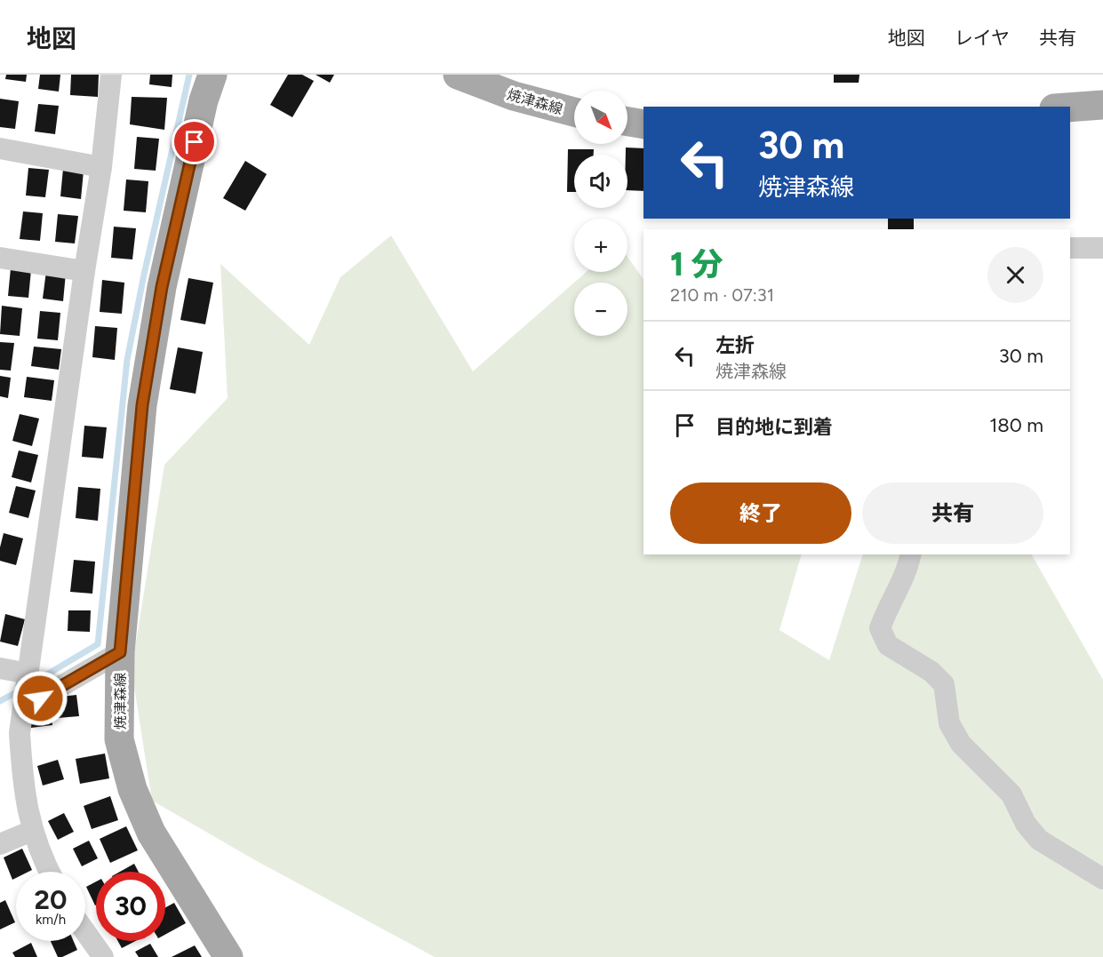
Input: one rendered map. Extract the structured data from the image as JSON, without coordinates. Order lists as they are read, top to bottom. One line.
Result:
{"streets":{"main road":["焼津森線"]},"north":"bottom right","page":{"header":"地図","nav":["地図","レイヤ","共有"],"map_buttons":["+","−"],"turn":["30 m","焼津森線"],"heading":["1 分","210 m · 07:31"],"list":[{"name":"左折","note":"焼津森線","value":"30 m"},{"name":"目的地に到着","value":"180 m"}],"buttons":["終了","共有"],"speed":"20 km/h","limit":"30"}}
